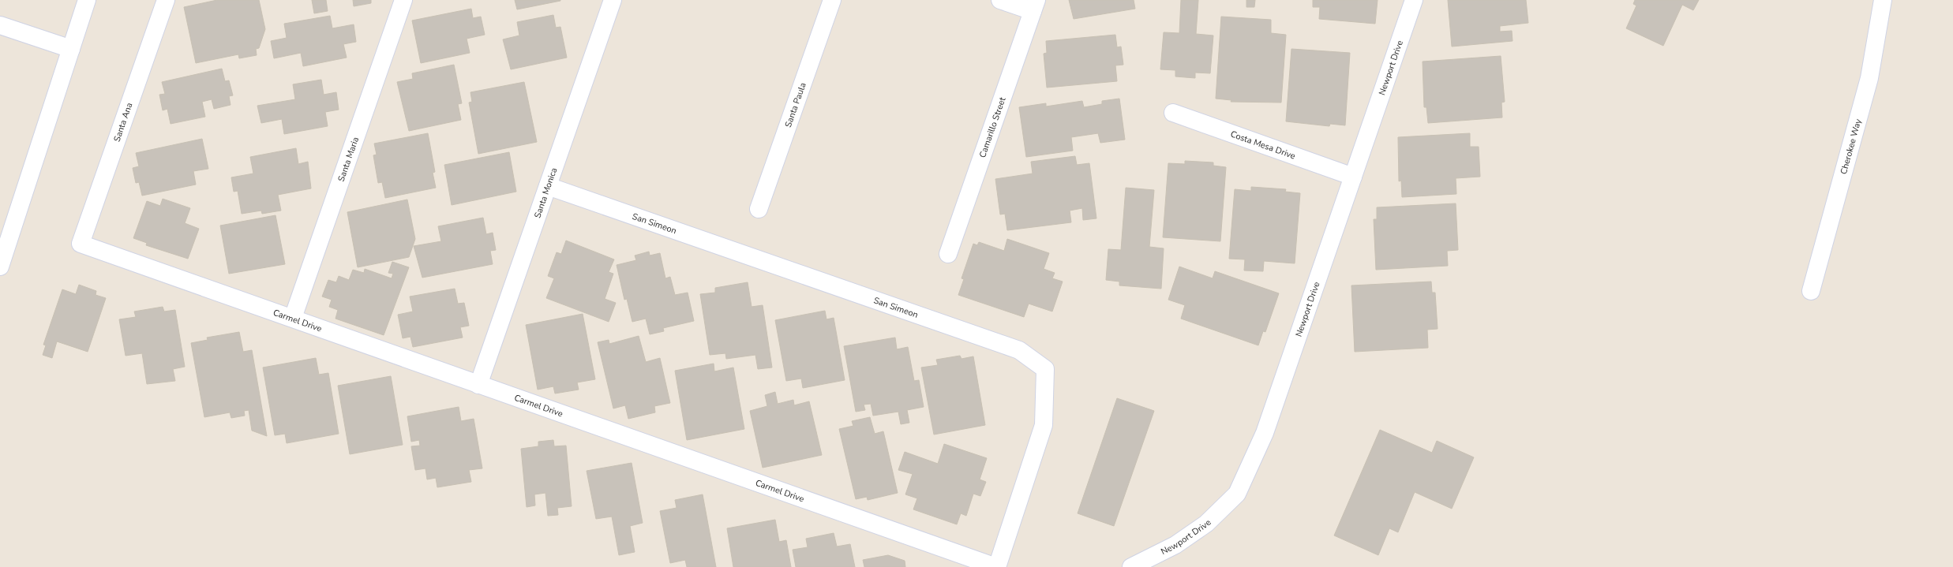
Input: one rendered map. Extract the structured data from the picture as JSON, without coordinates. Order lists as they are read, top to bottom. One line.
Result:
{"streets":{"street":["Newport Drive","Santa Paula","Santa Ana","Camarillo Street","Costa Mesa Drive","Cherokee Way","Santa Maria","Santa Monica","San Simeon","Carmel Drive"]},"crossings":[["Newport Drive","Costa Mesa Drive"],["Santa Ana","Carmel Drive"],["Santa Maria","Carmel Drive"],["Santa Monica","San Simeon"],["Santa Monica","Carmel Drive"],["San Simeon","Carmel Drive"]]}
